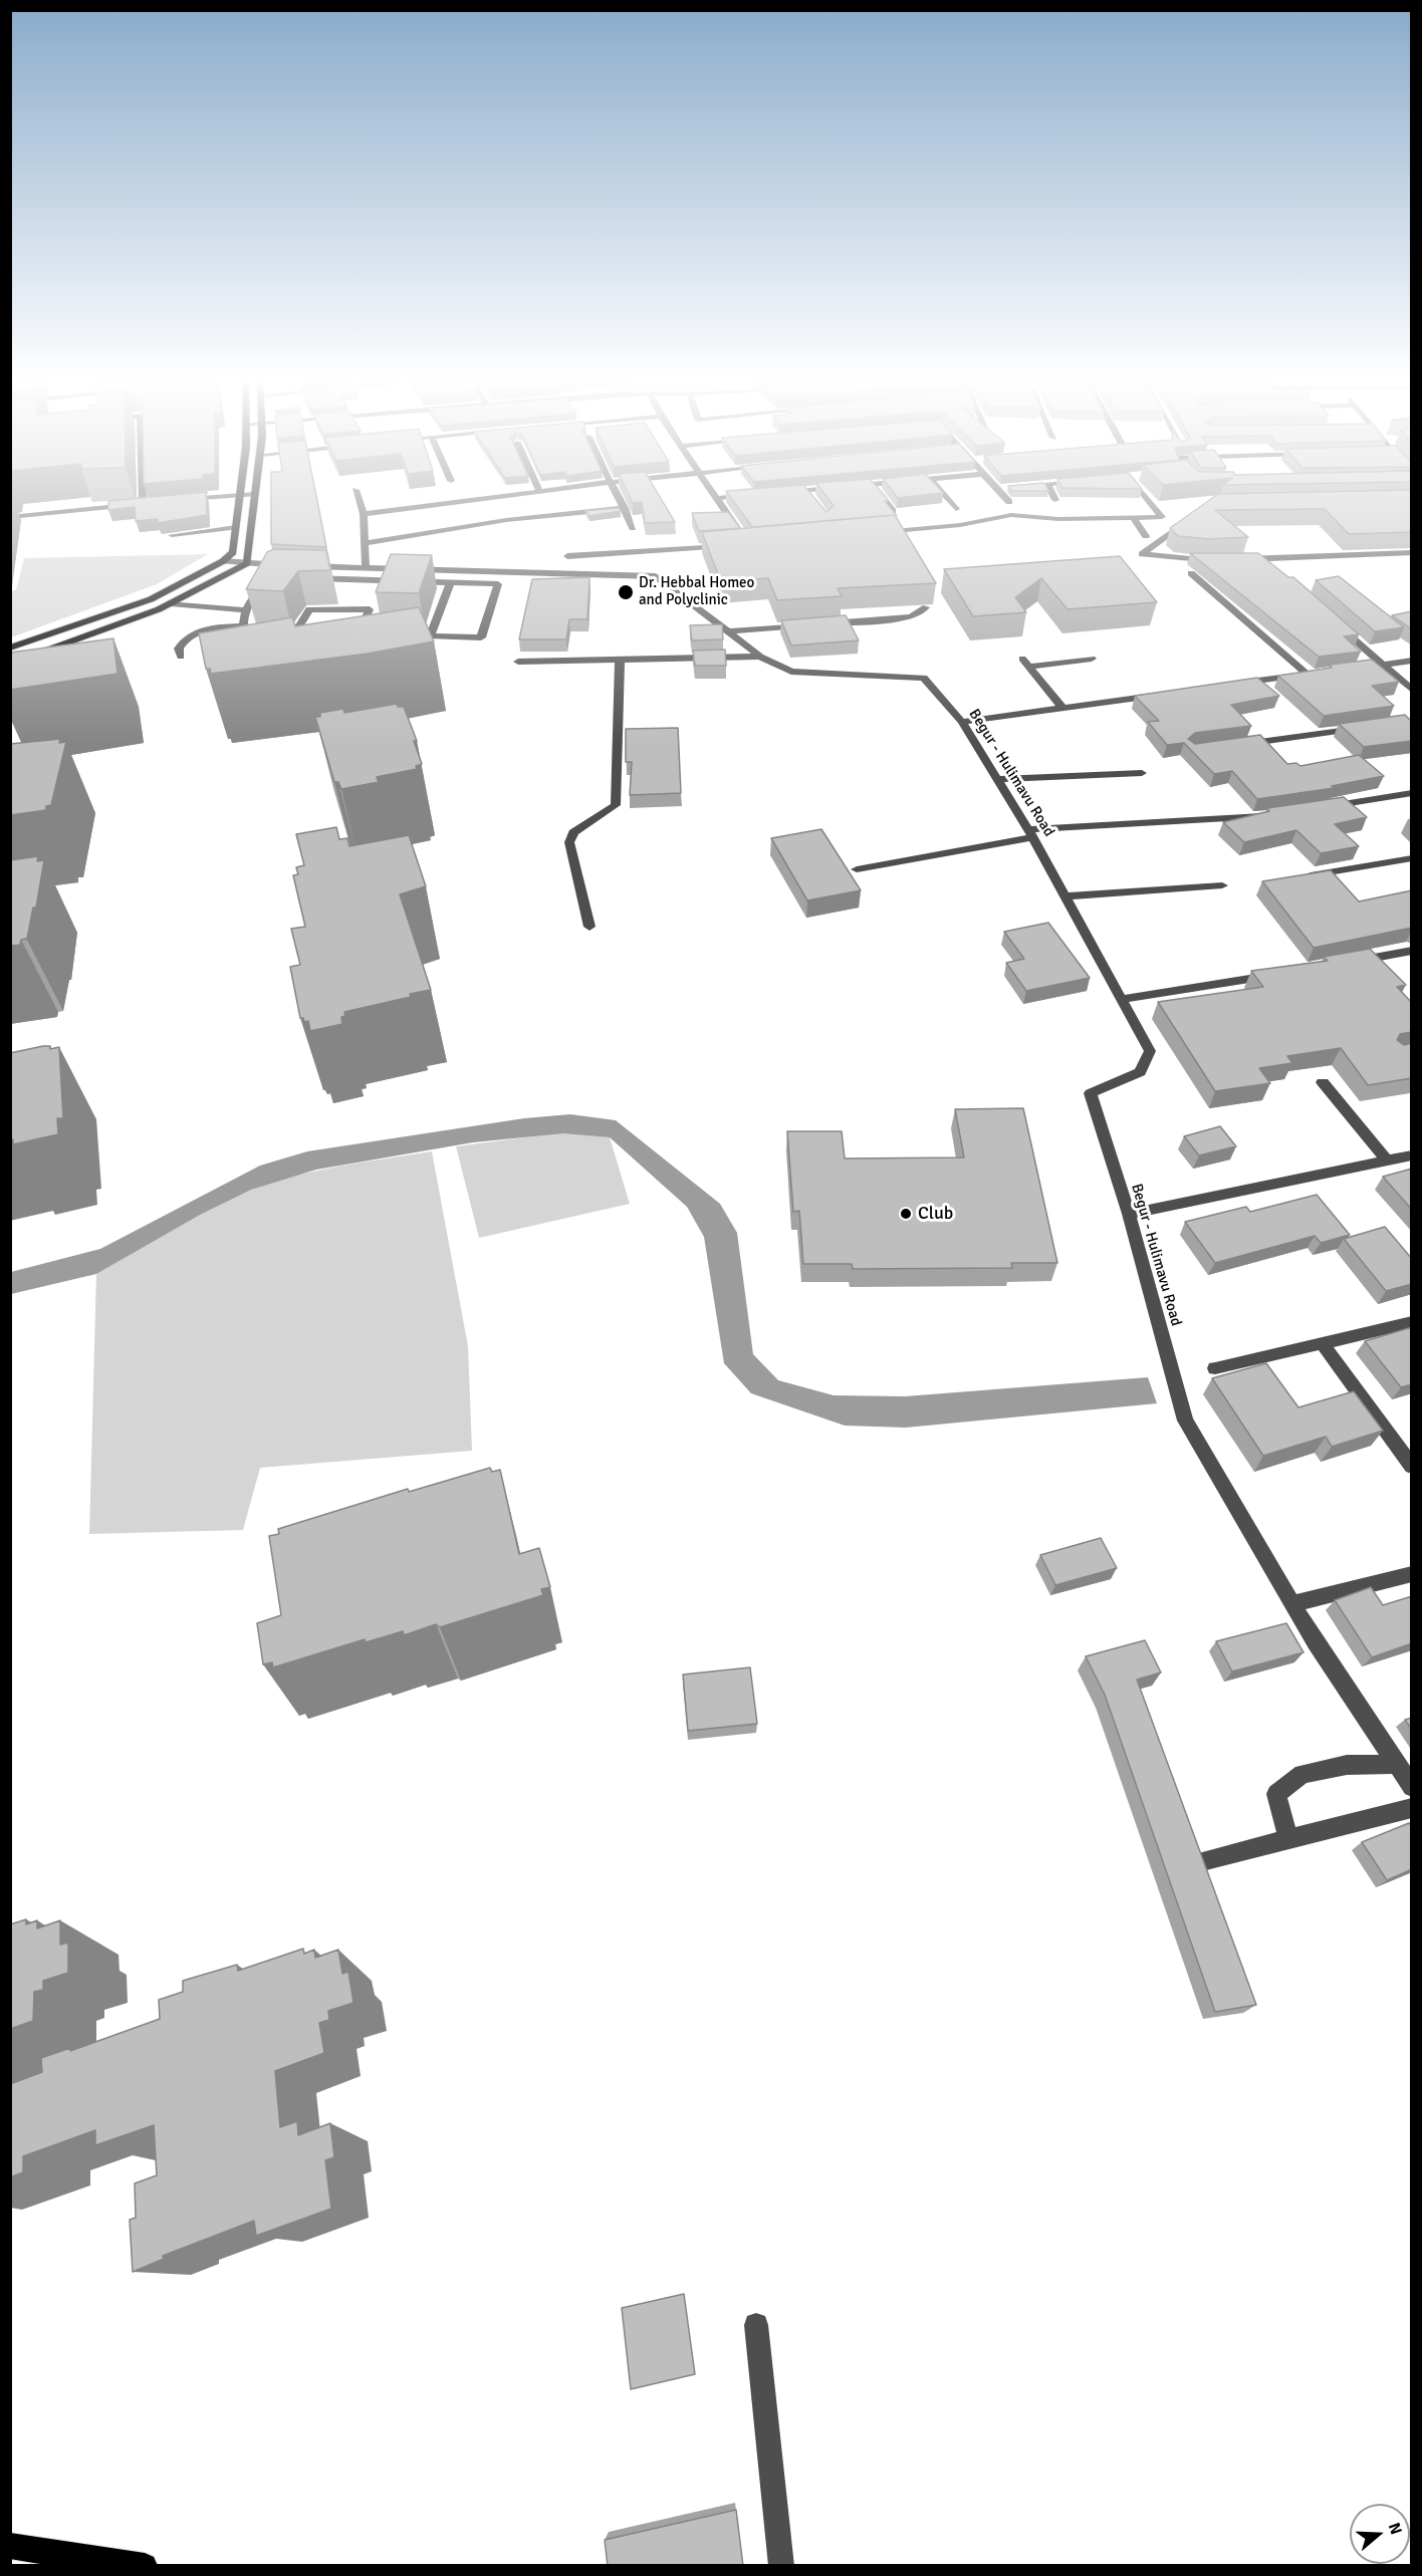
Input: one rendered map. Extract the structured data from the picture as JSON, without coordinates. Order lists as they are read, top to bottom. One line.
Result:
{"streets":{"street":["Begur - Hulimavu Road"]},"places":["Dr. Hebbal Homeo and Polyclinic","Club"],"north":"right"}
